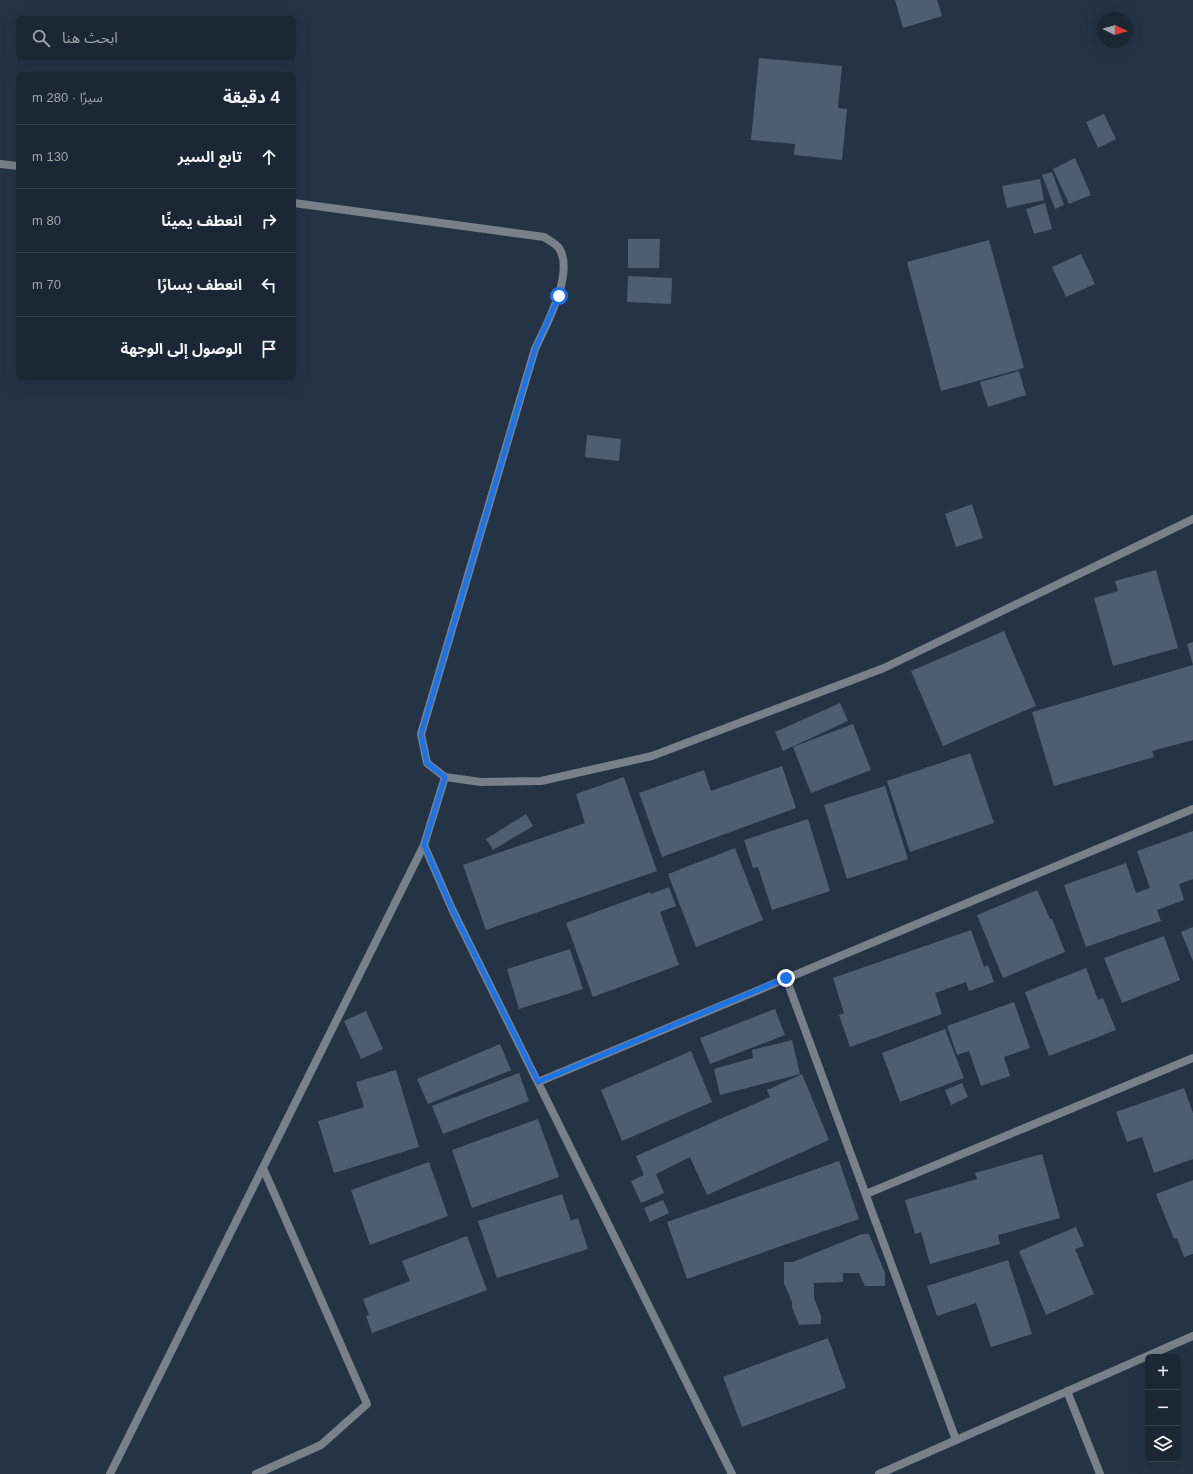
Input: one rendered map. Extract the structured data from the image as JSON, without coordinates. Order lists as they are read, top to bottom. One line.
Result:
{"north":"right","page":{"search":"ابحث هنا","heading":["4 دقيقة","سيرًا · 280 m"],"list":[["تابع السير","130 m"],["انعطف يمينًا","80 m"],["انعطف يسارًا","70 m"],"الوصول إلى الوجهة"],"map_buttons":["+","−"]}}
